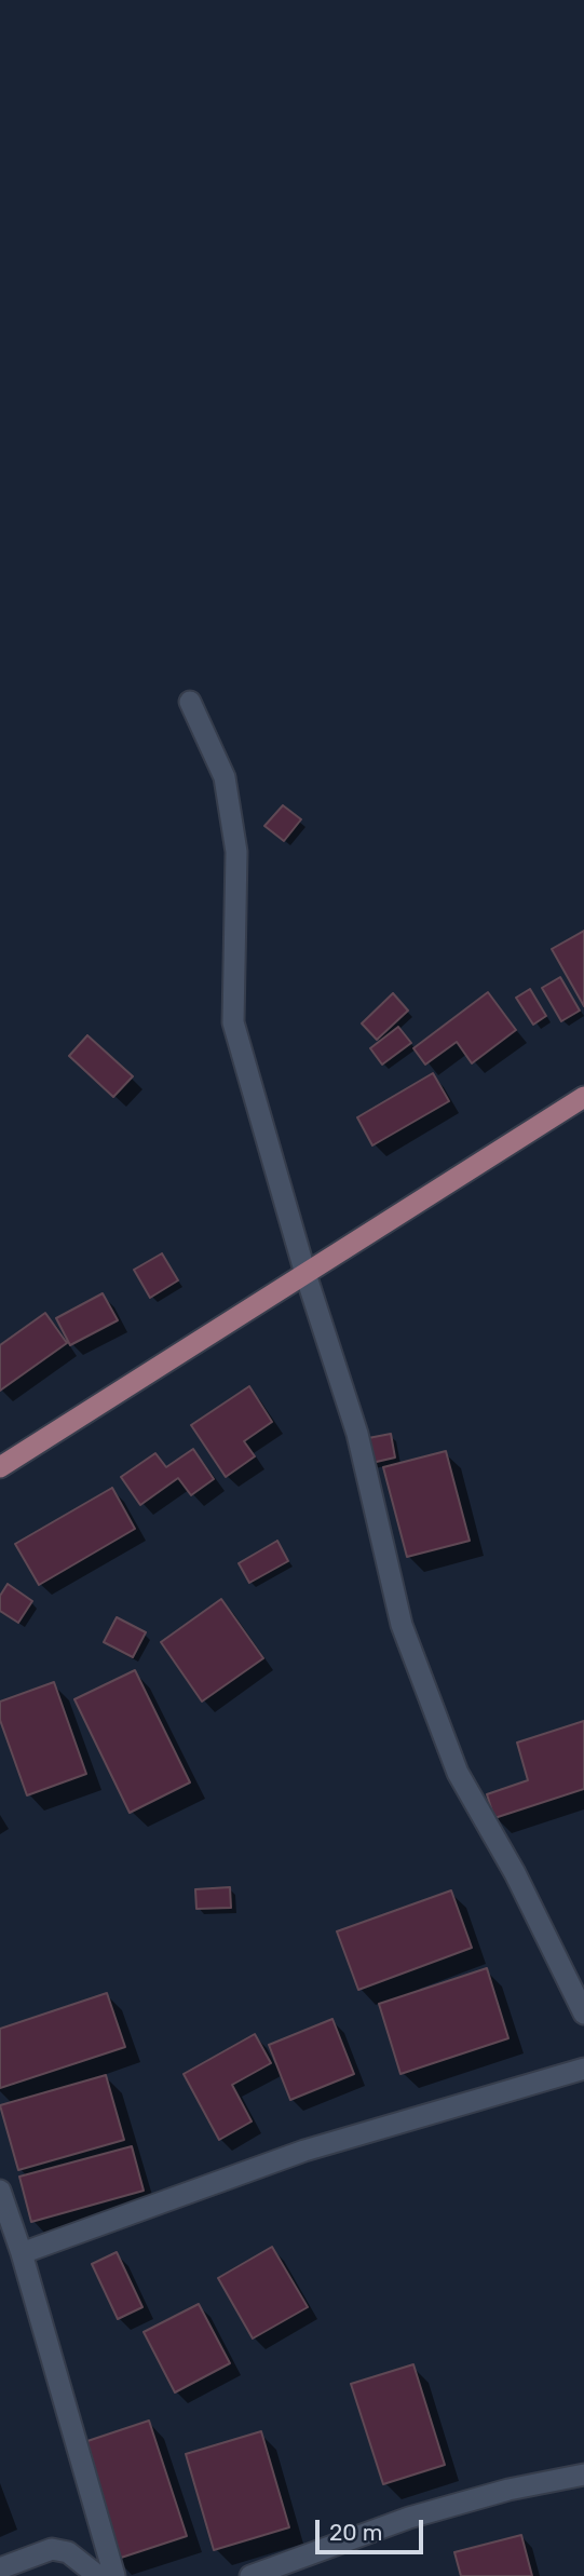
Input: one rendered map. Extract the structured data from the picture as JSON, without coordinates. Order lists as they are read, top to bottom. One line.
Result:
{"scale_bar":"20 m"}
